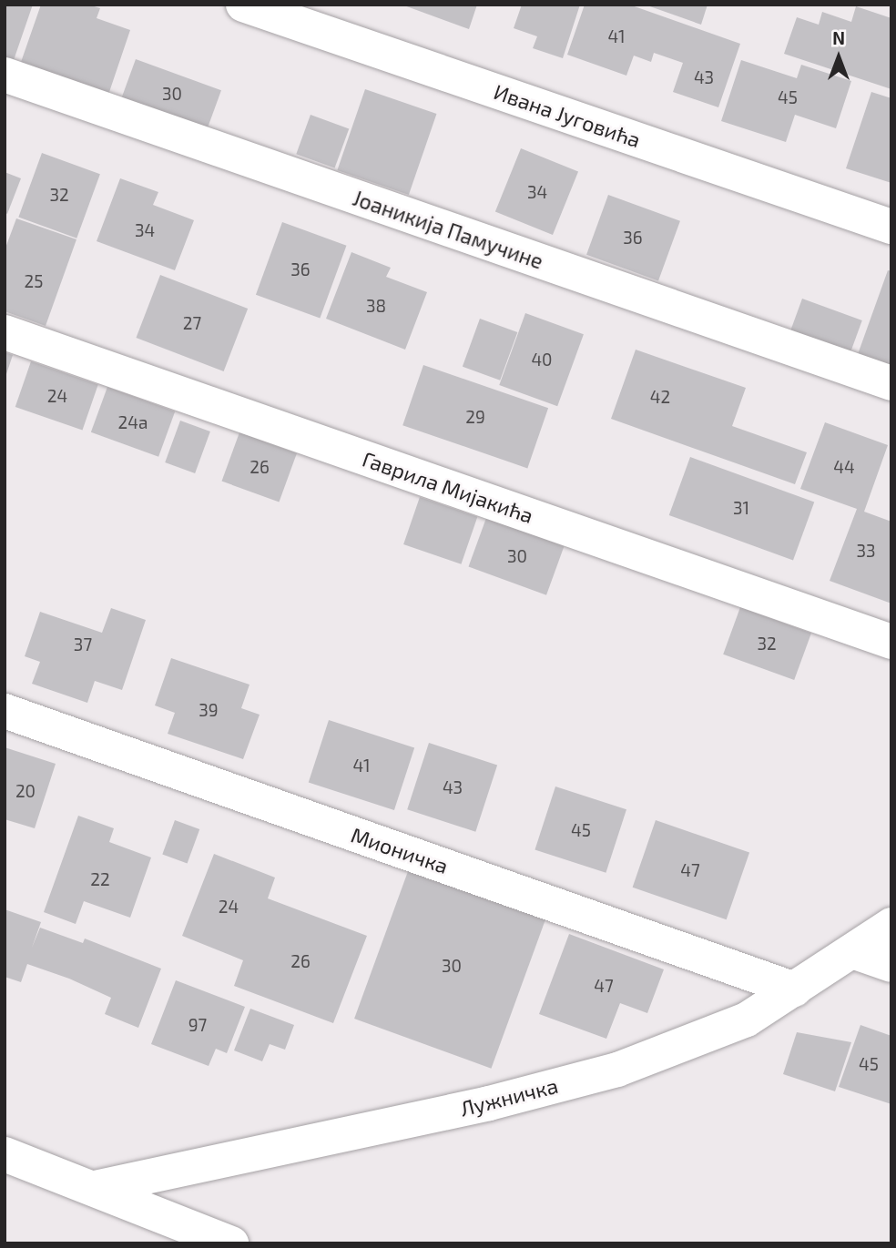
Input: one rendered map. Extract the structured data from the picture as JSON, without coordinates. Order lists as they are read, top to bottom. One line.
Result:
{"streets":{"street":["Ивана Југовића","Јоаникија Памучине","Гаврила Мијакића","Мионичка","Лужничка"]},"crossings":[["Мионичка","Лужничка"]],"house_numbers":["41","43","30","45","34","32","34","36","36","25","38","27","40","24","42","29","24a","26","44","31","33","30","32","37","39","41","43","20","45","47","22","24","26","30","47","97","45"],"north":"top"}
